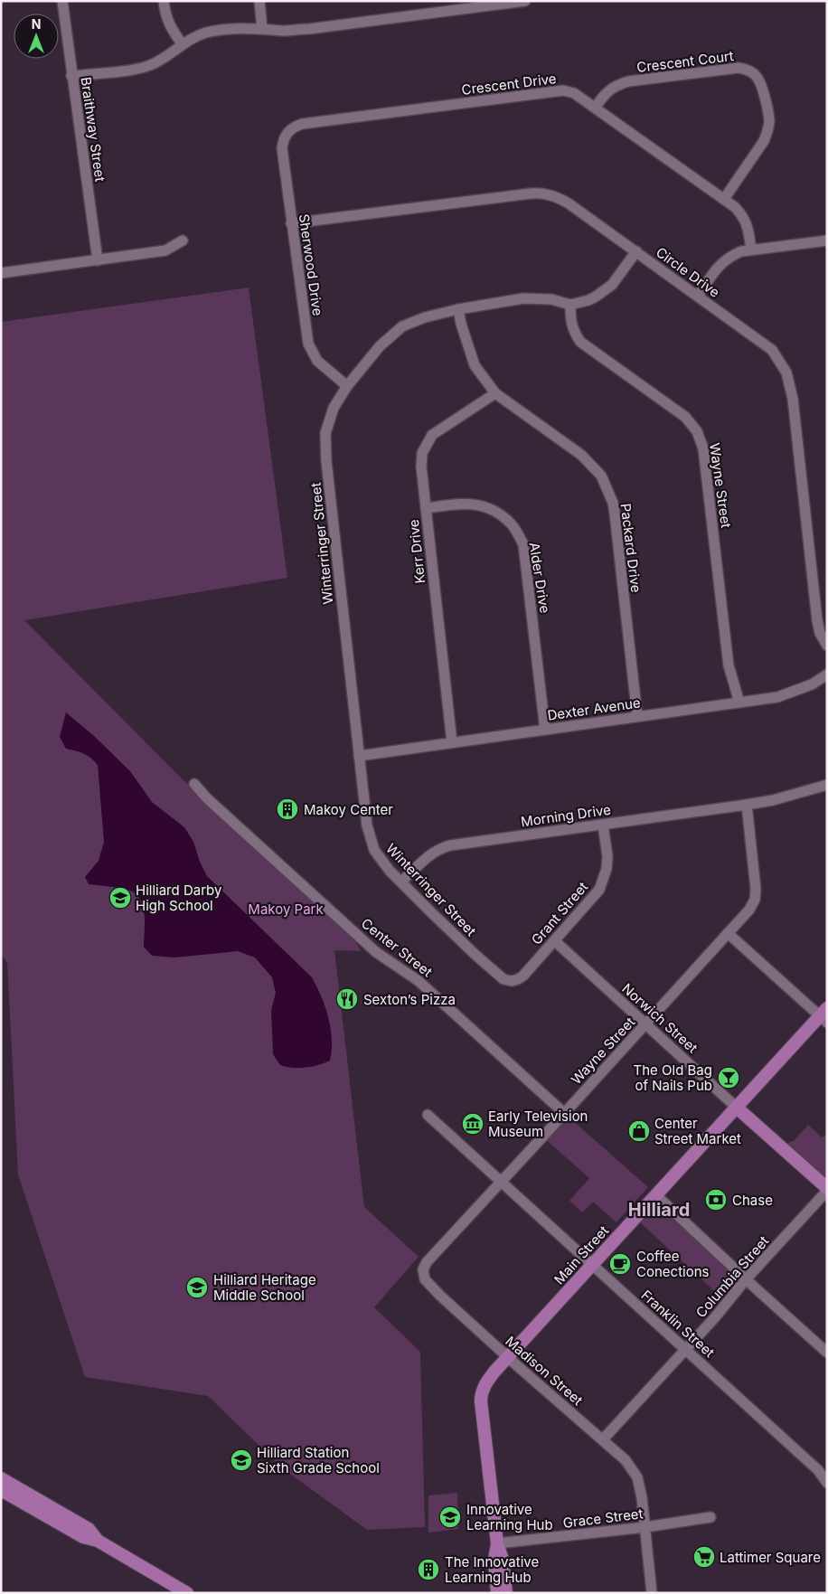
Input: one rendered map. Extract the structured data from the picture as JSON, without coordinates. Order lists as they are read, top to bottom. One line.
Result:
{"streets":{"main road":["Norwich Street","Main Street"],"street":["Crescent Court","Crescent Drive","Braithway Street","Sherwood Drive","Circle Drive","Wayne Street","Winterringer Street","Packard Drive","Kerr Drive","Alder Drive","Dexter Avenue","Morning Drive","Grant Street","Center Street","Columbia Street","Franklin Street","Madison Street","Grace Street"]},"crossings":[["Crescent Court","Crescent Drive"],["Crescent Drive","Sherwood Drive"],["Sherwood Drive","Circle Drive"],["Sherwood Drive","Winterringer Street"],["Wayne Street","Winterringer Street"],["Wayne Street","Dexter Avenue"],["Wayne Street","Morning Drive"],["Wayne Street","Center Street"],["Wayne Street","Norwich Street"],["Wayne Street","Franklin Street"],["Wayne Street","Madison Street"],["Winterringer Street","Packard Drive"],["Winterringer Street","Dexter Avenue"],["Winterringer Street","Morning Drive"],["Winterringer Street","Grant Street"],["Packard Drive","Kerr Drive"],["Packard Drive","Dexter Avenue"],["Kerr Drive","Alder Drive"],["Kerr Drive","Dexter Avenue"],["Alder Drive","Dexter Avenue"],["Morning Drive","Grant Street"],["Grant Street","Norwich Street"],["Norwich Street","Main Street"],["Norwich Street","Columbia Street"],["Main Street","Franklin Street"],["Main Street","Madison Street"],["Main Street","Grace Street"],["Columbia Street","Franklin Street"],["Columbia Street","Madison Street"],["Madison Street","Grace Street"]],"districts":["Hilliard"],"parks":["Makoy Park"],"places":{"building":["Makoy Center","The Innovative Learning Hub"],"school or university":["Hilliard Darby High School","Hilliard Heritage Middle School","Hilliard Station Sixth Grade School","Innovative Learning Hub"],"restaurant":["Sexton’s Pizza"],"bar":["The Old Bag of Nails Pub"],"museum":["Early Television Museum"],"shop":["Center Street Market"],"bank":["Chase"],"cafe":["Coffee Conections"],"supermarket":["Lattimer Square"]},"north":"top"}
